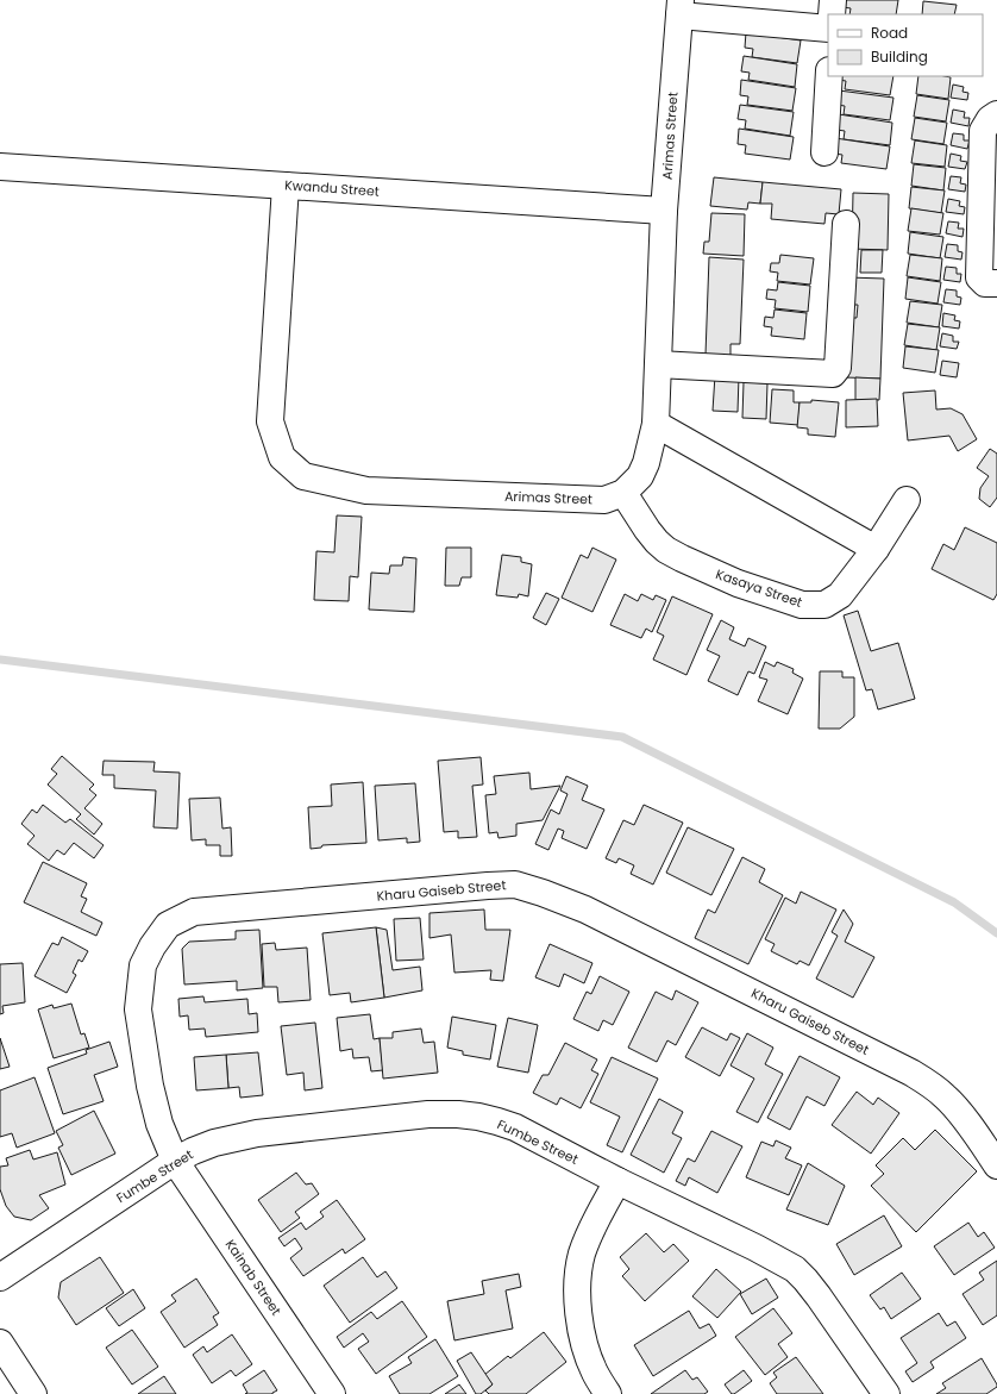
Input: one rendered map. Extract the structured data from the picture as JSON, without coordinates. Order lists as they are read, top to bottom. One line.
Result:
{"streets":{"street":["Arimas Street","Kwandu Street","Kasaya Street","Kharu Gaiseb Street","Fumbe Street","Kainab Street"]},"crossings":[["Arimas Street","Kwandu Street"],["Arimas Street","Kasaya Street"],["Kharu Gaiseb Street","Fumbe Street"],["Kharu Gaiseb Street","Kainab Street"],["Fumbe Street","Kainab Street"]],"legend":["Road","Building"]}
